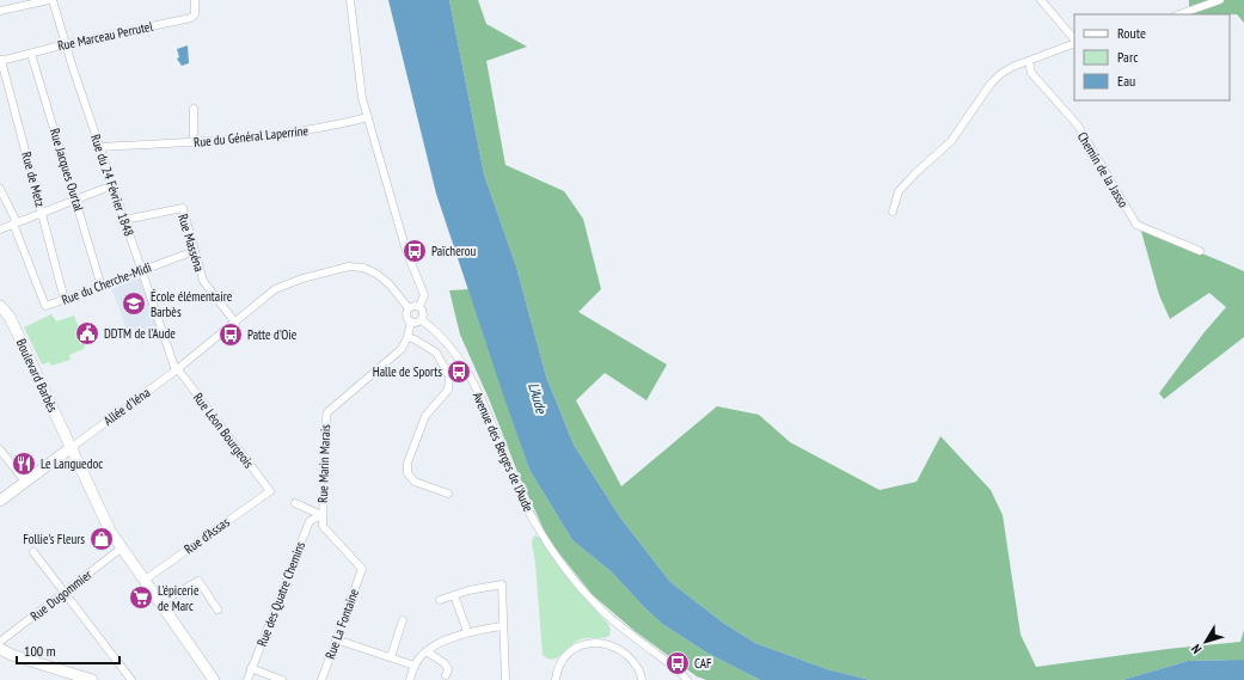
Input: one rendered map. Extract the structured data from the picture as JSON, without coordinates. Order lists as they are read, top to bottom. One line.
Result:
{"streets":{"main road":["Boulevard Barbès","Allée d'Iéna"],"street":["Rue Marceau Perrutel","Rue du Général Laperrine","Rue Jacques Ourtal","Chemin de la Jasso","Rue de Metz","Rue du 24 Février 1848","Rue Masséna","Rue du Cherche-Midi","Rue Léon Bourgeois","Avenue des Berges de l'Aude","Rue Marin Marais","Rue d'Assas","Rue des Quatre Chemins","Rue Dugommier","Rue La Fontaine"]},"crossings":[["Rue Marceau Perrutel","Rue Jacques Ourtal"],["Rue Marceau Perrutel","Rue de Metz"],["Rue Marceau Perrutel","Rue du 24 Février 1848"],["Rue du Général Laperrine","Rue du 24 Février 1848"],["Rue Jacques Ourtal","Rue du Cherche-Midi"],["Rue de Metz","Rue du Cherche-Midi"],["Rue du 24 Février 1848","Rue Masséna"],["Rue du 24 Février 1848","Rue du Cherche-Midi"],["Rue du 24 Février 1848","Allée d'Iéna"],["Rue du 24 Février 1848","Rue Léon Bourgeois"],["Rue Masséna","Rue du Cherche-Midi"],["Rue Masséna","Allée d'Iéna"],["Boulevard Barbès","Allée d'Iéna"],["Boulevard Barbès","Rue d'Assas"],["Boulevard Barbès","Rue Dugommier"],["Allée d'Iéna","Rue Léon Bourgeois"],["Allée d'Iéna","Avenue des Berges de l'Aude"],["Allée d'Iéna","Rue Marin Marais"],["Rue Léon Bourgeois","Rue d'Assas"],["Avenue des Berges de l'Aude","Rue Marin Marais"],["Rue Marin Marais","Rue des Quatre Chemins"],["Rue Marin Marais","Rue La Fontaine"]],"water":["L'Aude"],"places":{"bus stop":["Païcherou","Patte d'Oie","Halle de Sports","CAF"],"school or university":["École élémentaire Barbès"],"public building":["DDTM de l'Aude"],"restaurant":["Le Languedoc"],"shop":["Follie's Fleurs"],"supermarket":["L'épicerie de Marc"]},"legend":["Route","Parc","Eau"],"scale_bar":"100 m","north":"bottom left"}
